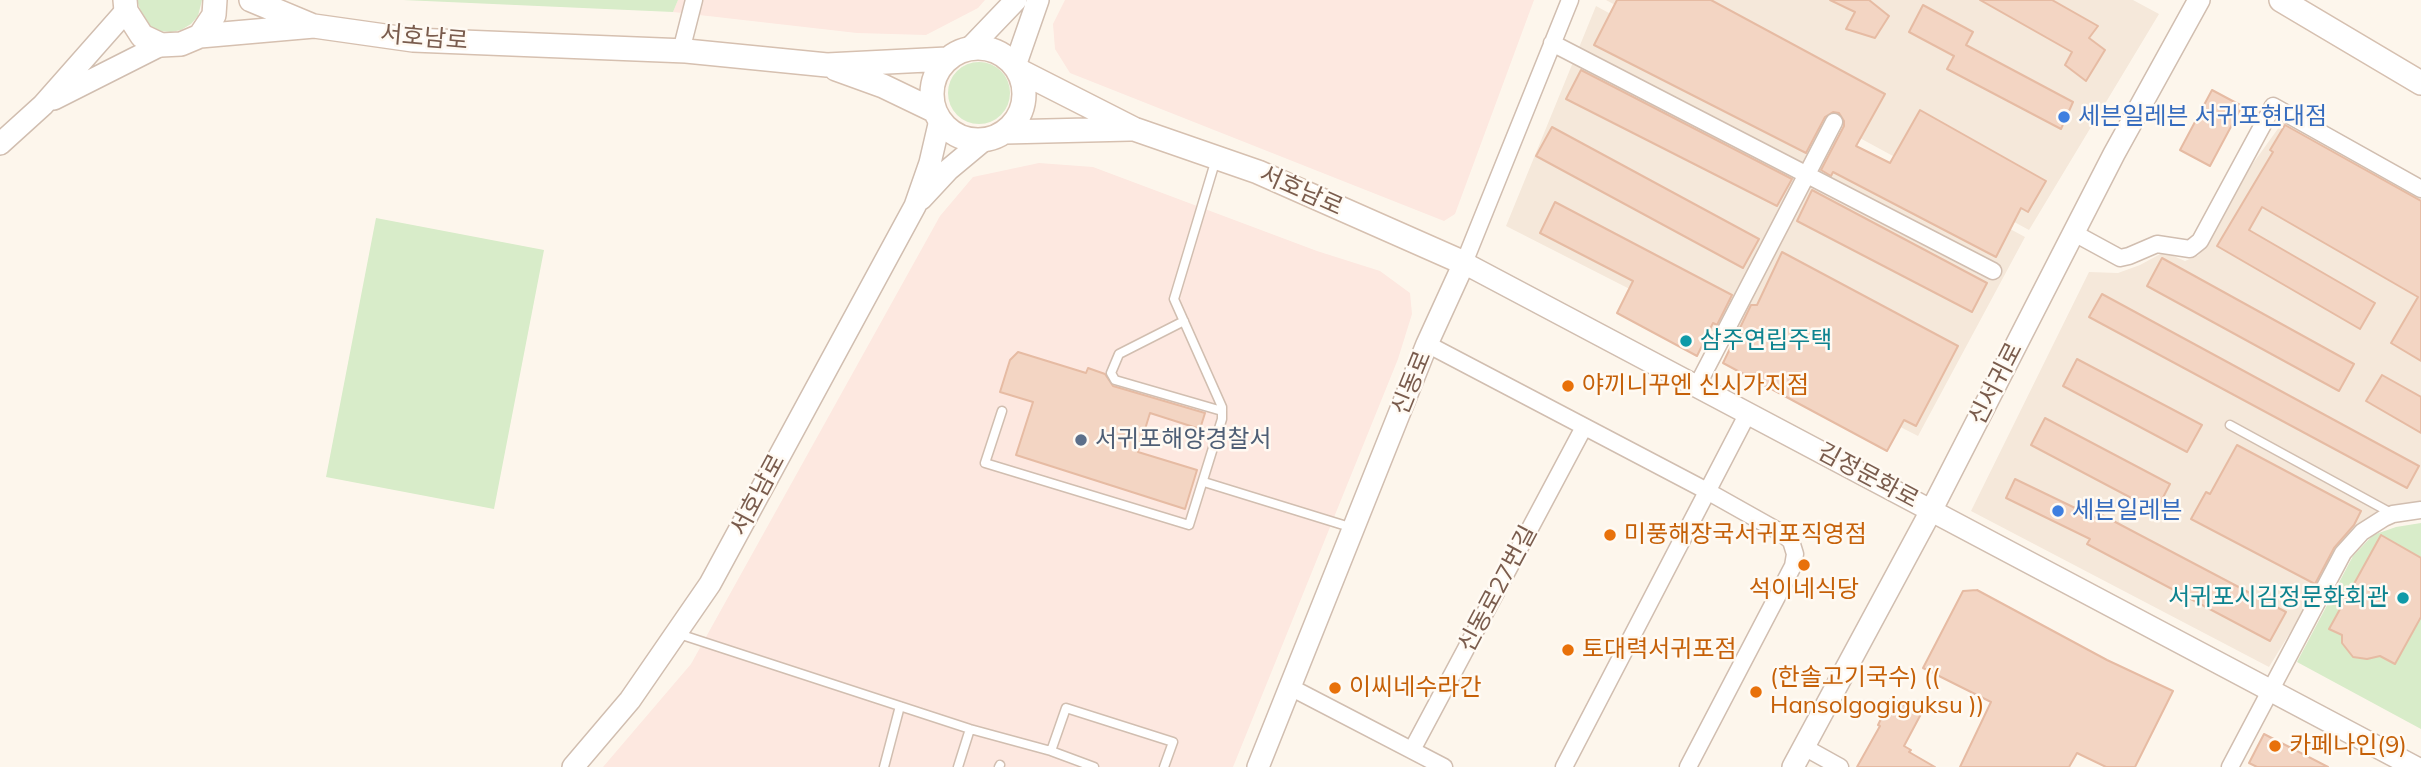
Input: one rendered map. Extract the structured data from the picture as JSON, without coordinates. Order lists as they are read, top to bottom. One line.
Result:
{"streets":{"main road":["서호남로"],"street":["신동로","신서귀로","김정문화로","신동로27번길"]},"crossings":[["서호남로","신동로"],["서호남로","김정문화로"],["신동로","김정문화로"],["신서귀로","김정문화로"]],"places":["세븐일레븐 서귀포현대점","삼주연립주택","야끼니꾸엔 신시가지점","서귀포해양경찰서","세븐일레븐","미풍해장국서귀포직영점","석이네식당","서귀포시김정문화회관","토대력서귀포점","이씨네수라간","(한솔고기국수) (( Hansolgogiguksu ))","카페나인(9)"]}
